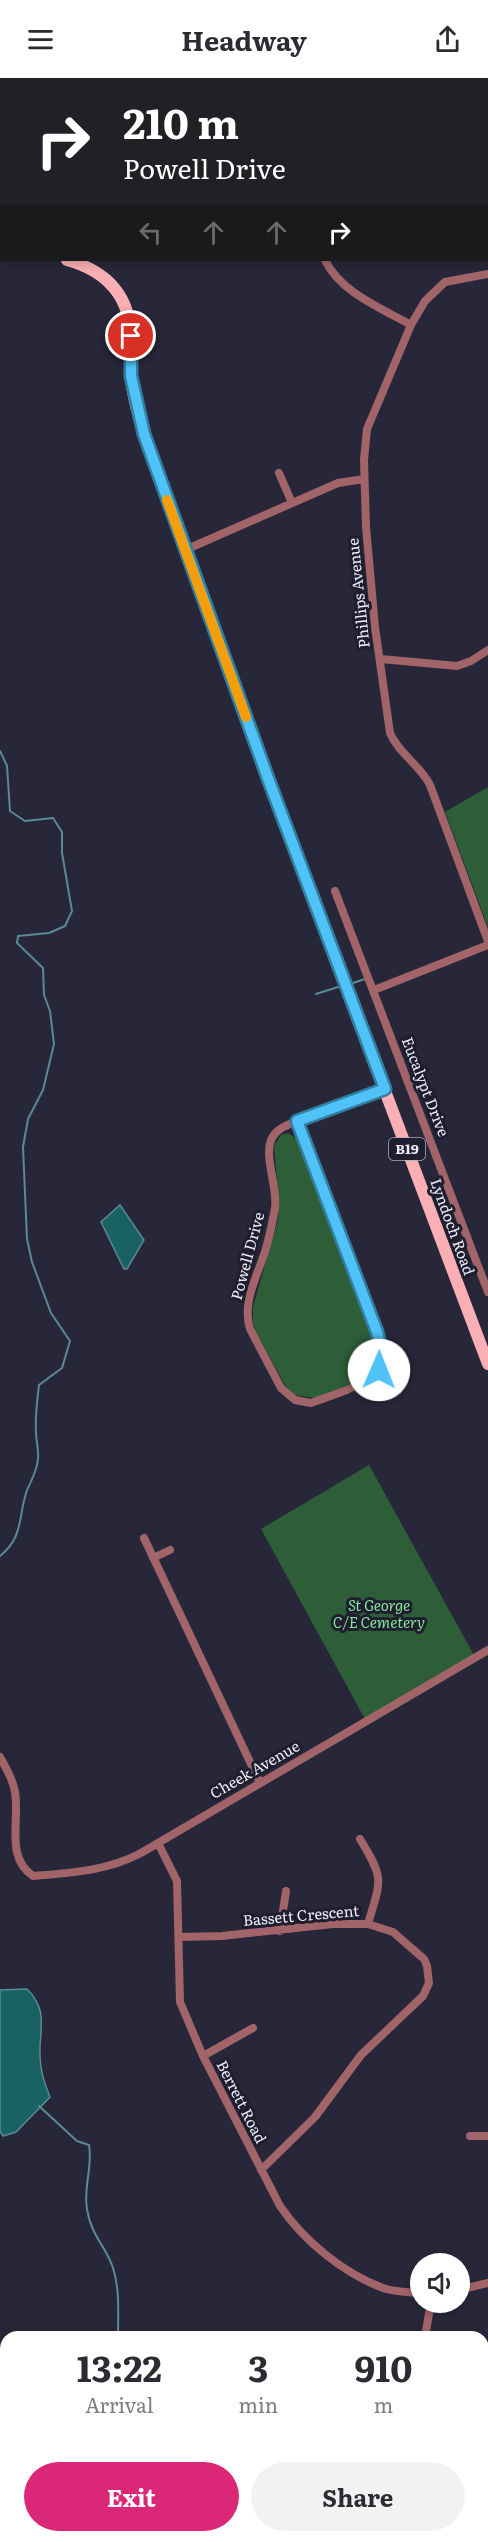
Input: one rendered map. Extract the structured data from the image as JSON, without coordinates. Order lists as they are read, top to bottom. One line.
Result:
{"streets":{"main road":["B19","Lyndoch Road"],"street":["Phillips Avenue","Eucalypt Drive","Powell Drive","Cheek Avenue","Bassett Crescent","Berrett Road"]},"crossings":[["B19","Lyndoch Road"],["Lyndoch Road","Powell Drive"],["Cheek Avenue","Berrett Road"],["Bassett Crescent","Berrett Road"]],"parks":["St George C/E Cemetery"],"page":{"header":"Headway","turn":["210 m","Powell Drive"],"eta":["13:22","Arrival","3","min","910","m"],"buttons":["Exit","Share"]}}
